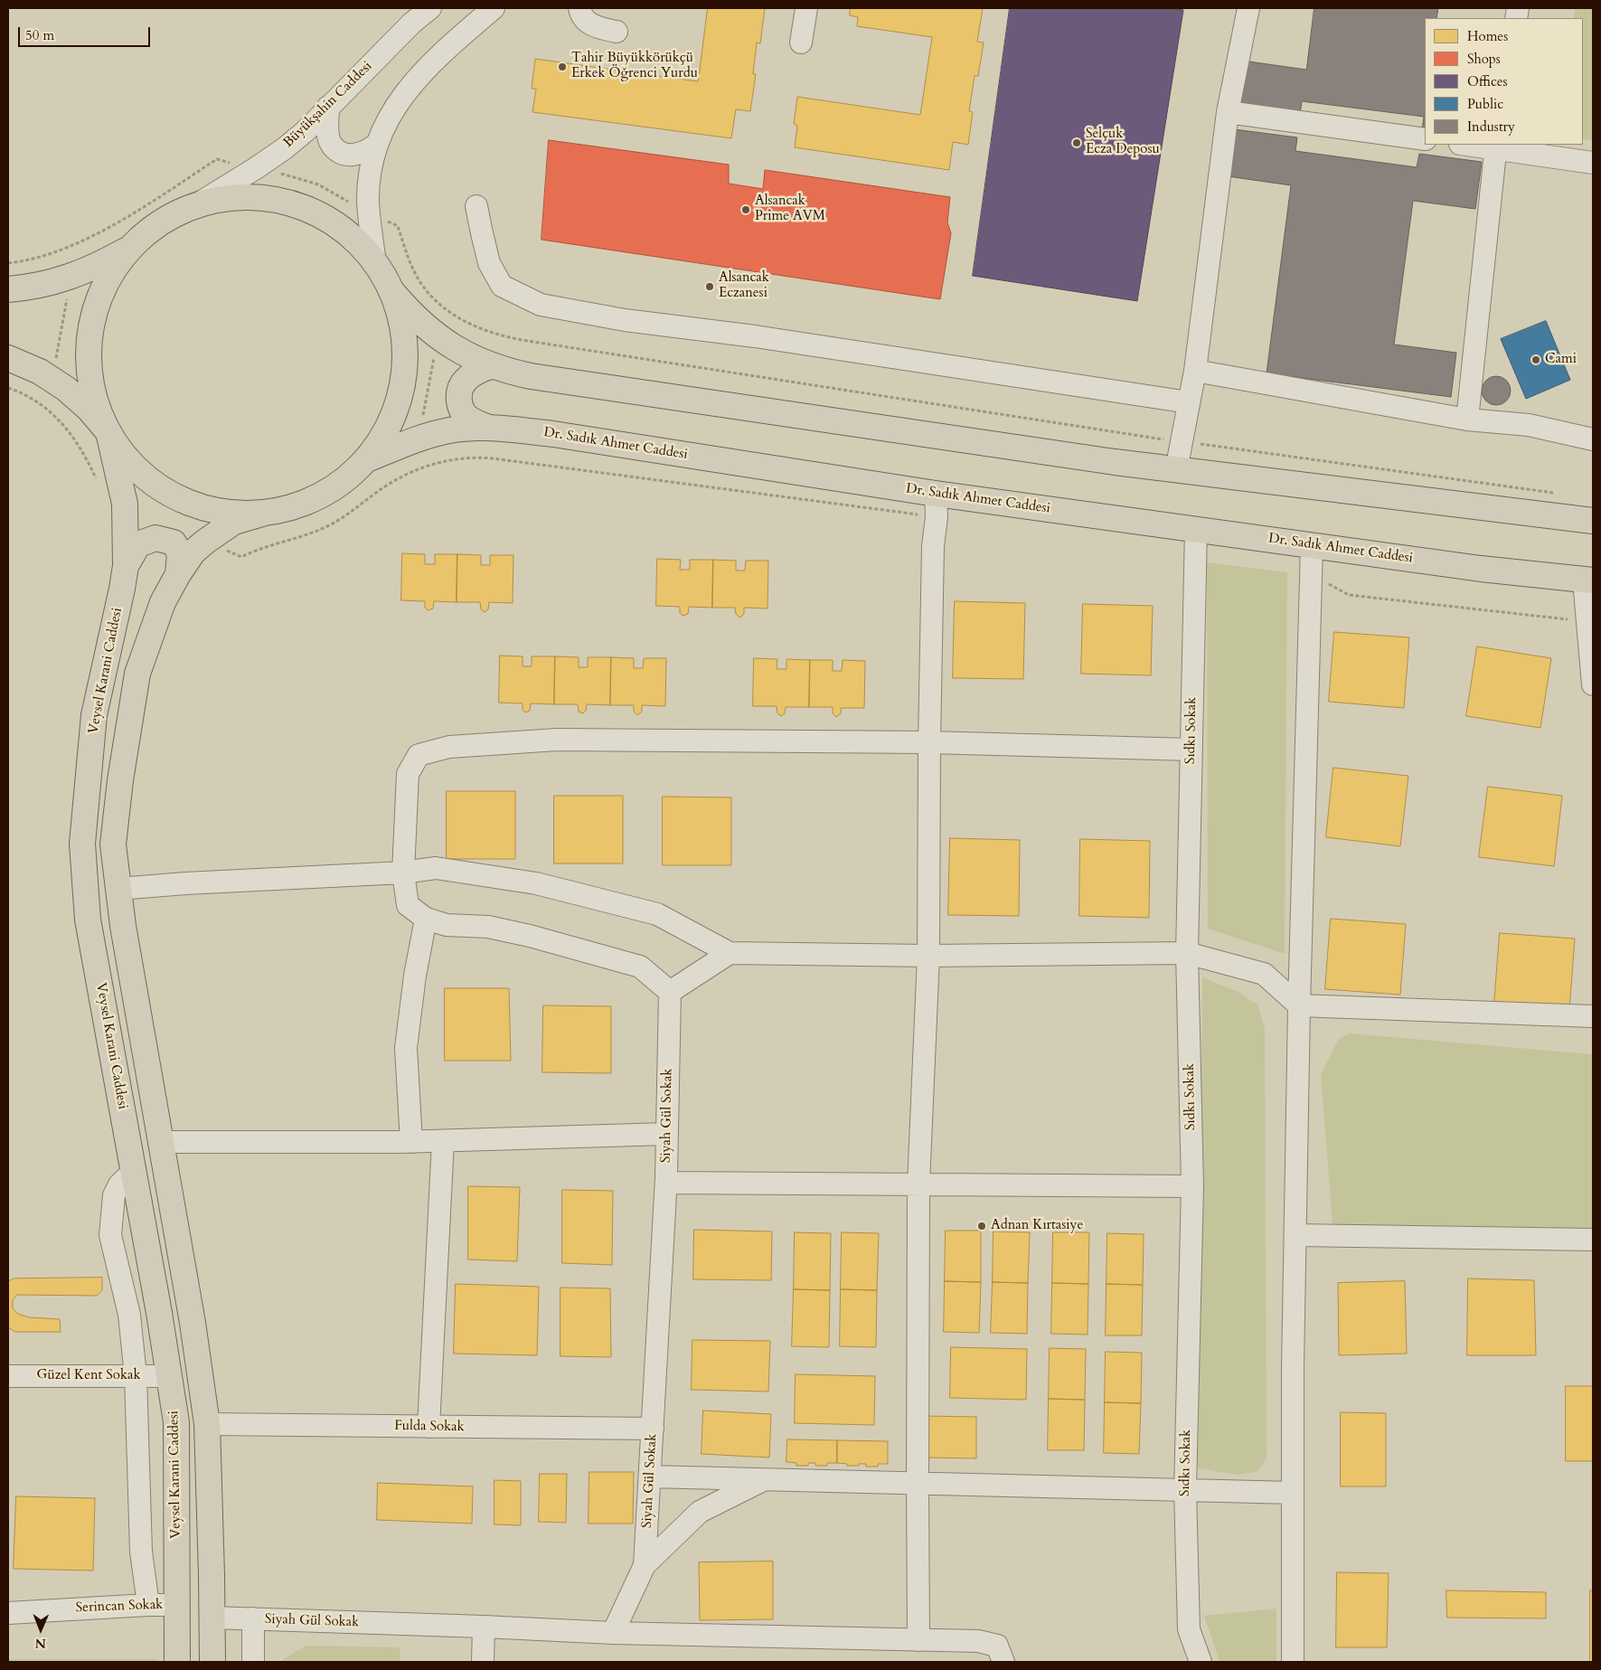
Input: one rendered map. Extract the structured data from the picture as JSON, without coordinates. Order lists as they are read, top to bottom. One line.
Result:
{"streets":{"main road":["Dr. Sadık Ahmet Caddesi","Veysel Karani Caddesi"],"street":["Büyükşahin Caddesi","Sıdkı Sokak","Siyah Gül Sokak","Güzel Kent Sokak","Fulda Sokak","Serincan Sokak"]},"crossings":[["Dr. Sadık Ahmet Caddesi","Sıdkı Sokak"],["Veysel Karani Caddesi","Güzel Kent Sokak"],["Veysel Karani Caddesi","Serincan Sokak"],["Siyah Gül Sokak","Fulda Sokak"]],"places":["Tahir Büyükkörükçü Erkek Öğrenci Yurdu","Selçuk Ecza Deposu","Alsancak Prime AVM","Alsancak Eczanesi","Cami","Adnan Kırtasiye"],"legend":["Homes","Shops","Offices","Public","Industry"],"scale_bar":"50 m","north":"bottom"}
